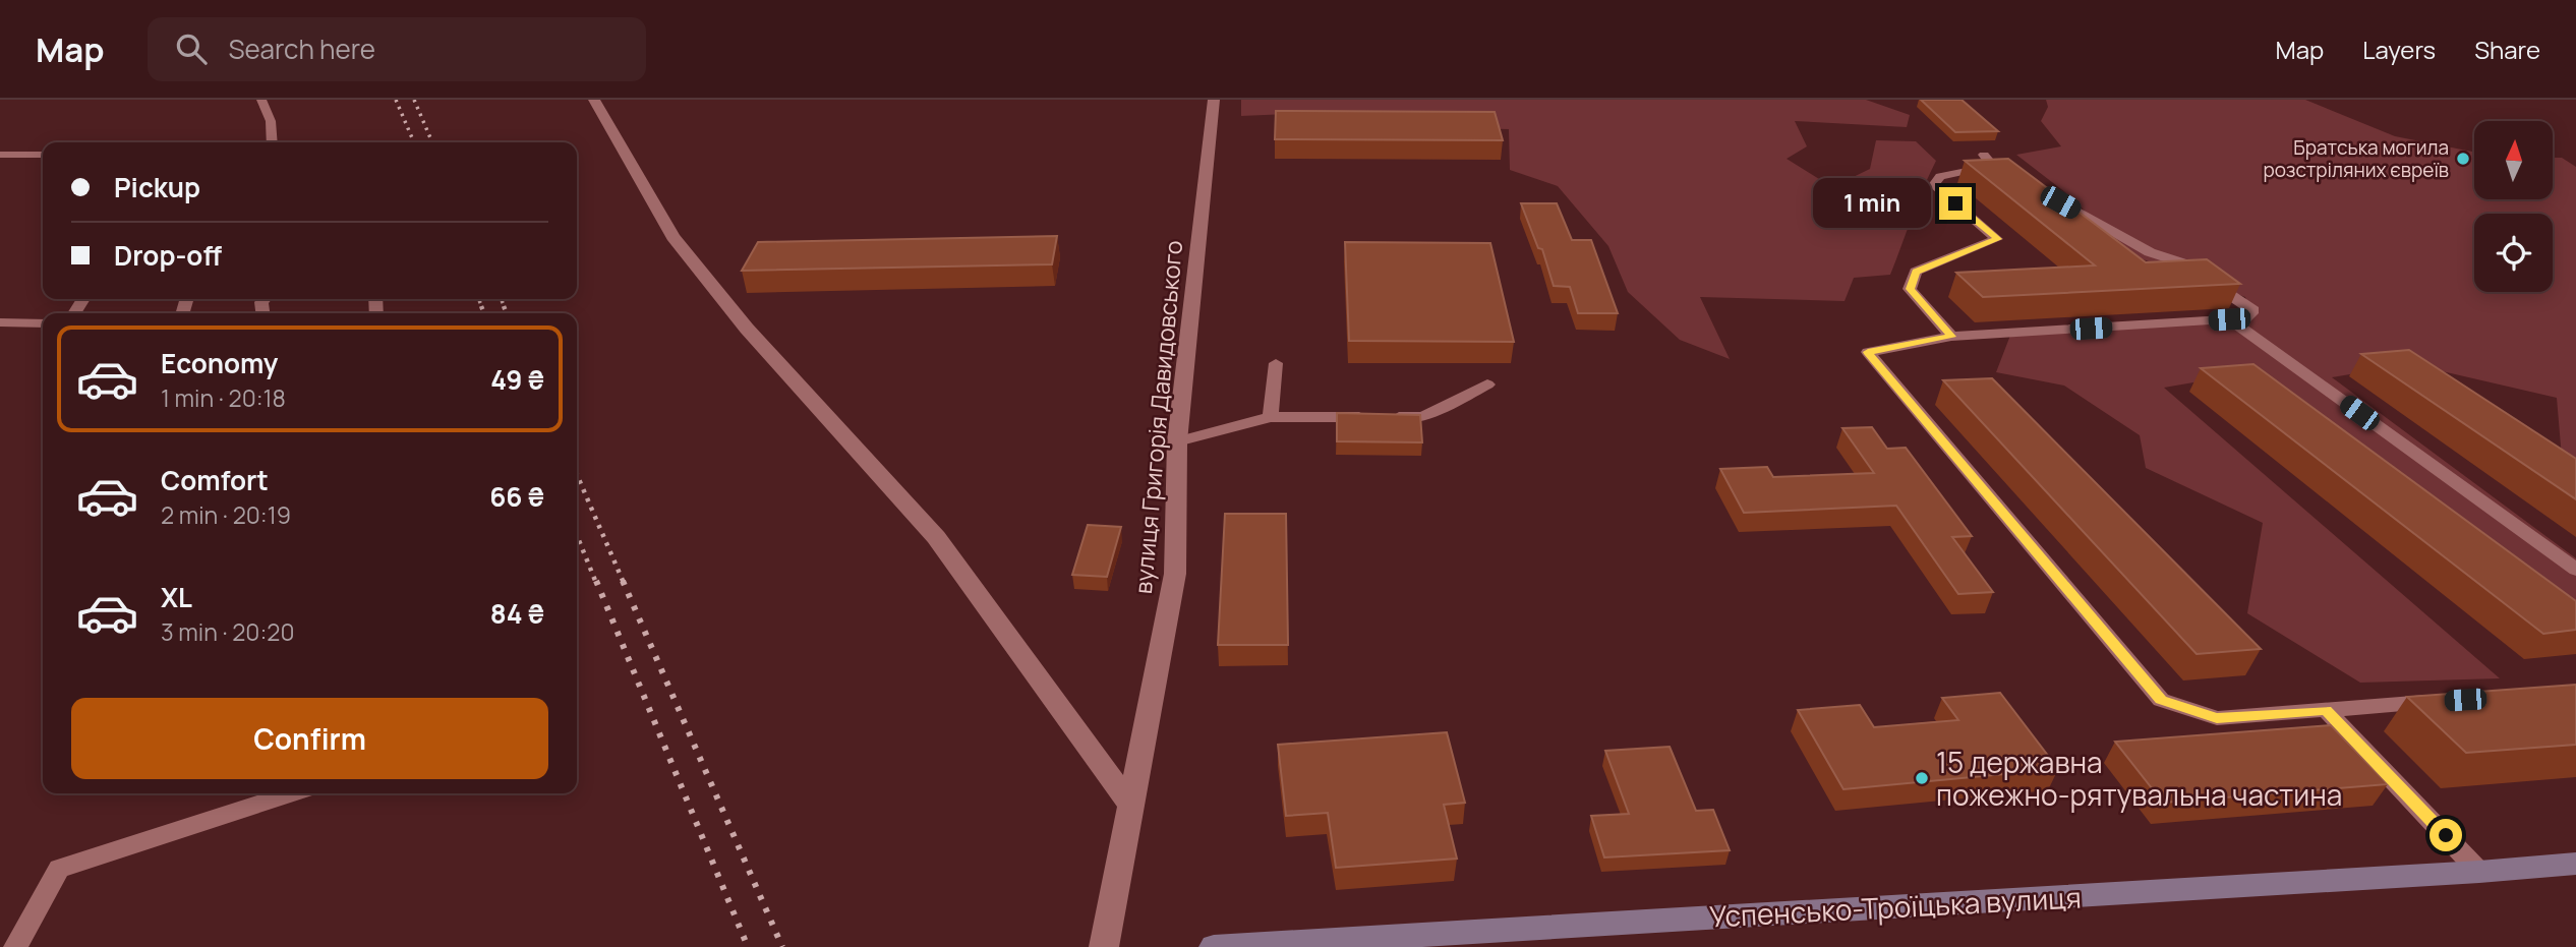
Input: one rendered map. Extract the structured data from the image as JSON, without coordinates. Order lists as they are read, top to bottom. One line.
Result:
{"streets":{"main road":["Успенсько-Троїцька вулиця"],"street":["вулиця Григорія Давидовського"]},"places":["Братська могила розстріляних євреїв","15 державна пожежно-рятувальна частина"],"north":"top","page":{"header":"Map","search":"Search here","nav":["Map","Layers","Share"],"banner":["Pickup","Drop-off"],"bubble":"1 min","list":[{"name":"Economy","note":"1 min · 20:18","value":"49 ₴"},{"name":"Comfort","note":"2 min · 20:19","value":"66 ₴"},{"name":"XL","note":"3 min · 20:20","value":"84 ₴"}],"buttons":"Confirm"}}
